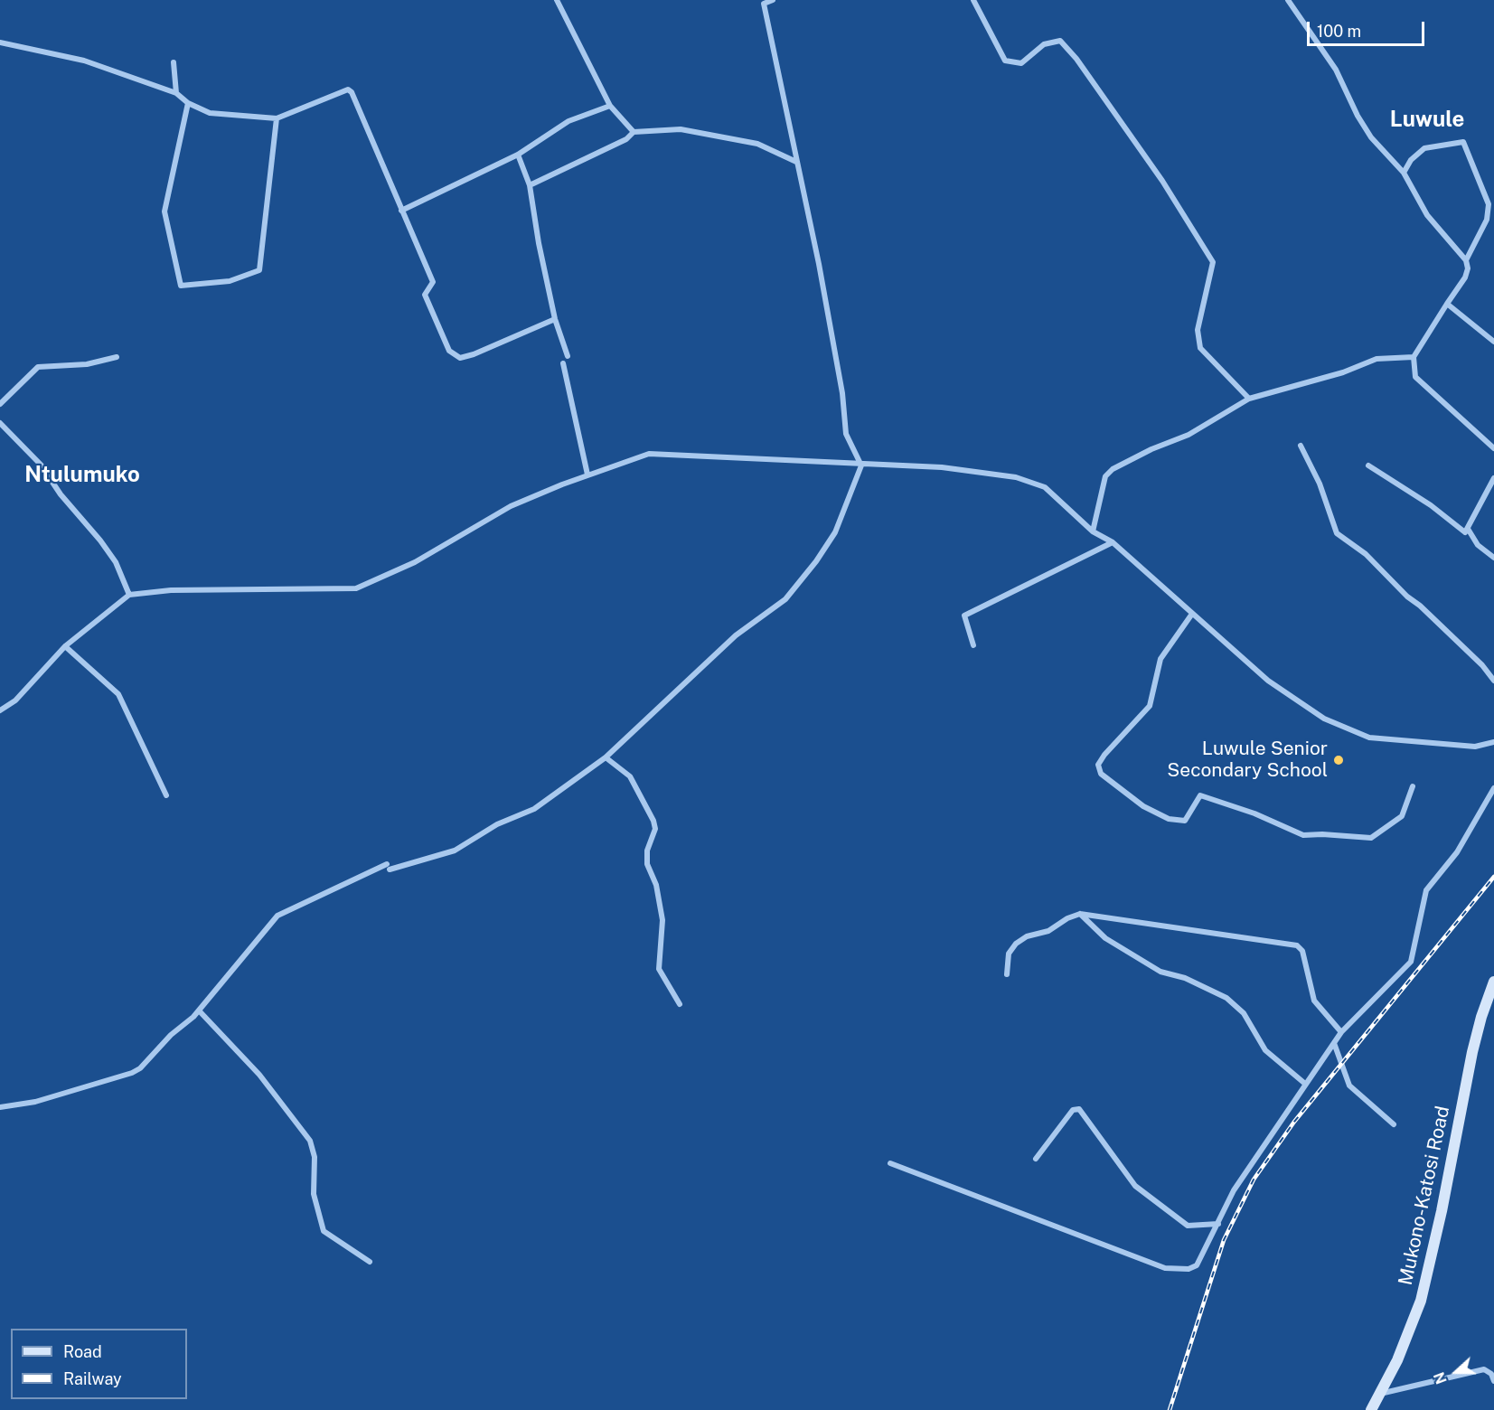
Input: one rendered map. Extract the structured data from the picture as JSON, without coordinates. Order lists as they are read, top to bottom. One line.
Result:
{"streets":{"main road":["Mukono-Katosi Road"]},"districts":["Luwule","Ntulumuko"],"places":["Luwule Senior Secondary School"],"legend":["Road","Railway"],"scale_bar":"100 m","north":"left"}
